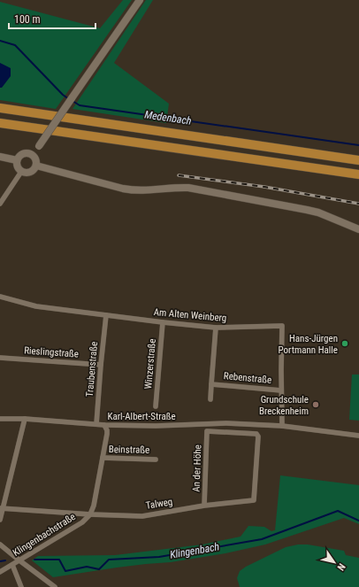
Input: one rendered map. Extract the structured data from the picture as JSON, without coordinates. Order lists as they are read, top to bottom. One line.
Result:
{"streets":{"street":["Am Alten Weinberg","Rieslingstraße","Winzerstraße","Traubenstraße","Rebenstraße","Karl-Albert-Straße","Beinstraße","An der Höhe","Talweg","Klingenbachstraße"]},"crossings":[["Am Alten Weinberg","Winzerstraße"],["Am Alten Weinberg","Traubenstraße"],["Am Alten Weinberg","Rebenstraße"],["Am Alten Weinberg","Karl-Albert-Straße"],["Rieslingstraße","Traubenstraße"],["Traubenstraße","Karl-Albert-Straße"],["Karl-Albert-Straße","Klingenbachstraße"],["Beinstraße","Klingenbachstraße"],["An der Höhe","Talweg"],["Talweg","Klingenbachstraße"]],"water":["Medenbach","Klingenbach"],"places":["Hans-Jürgen Portmann Halle","Grundschule Breckenheim"],"scale_bar":"100 m","north":"bottom right"}
